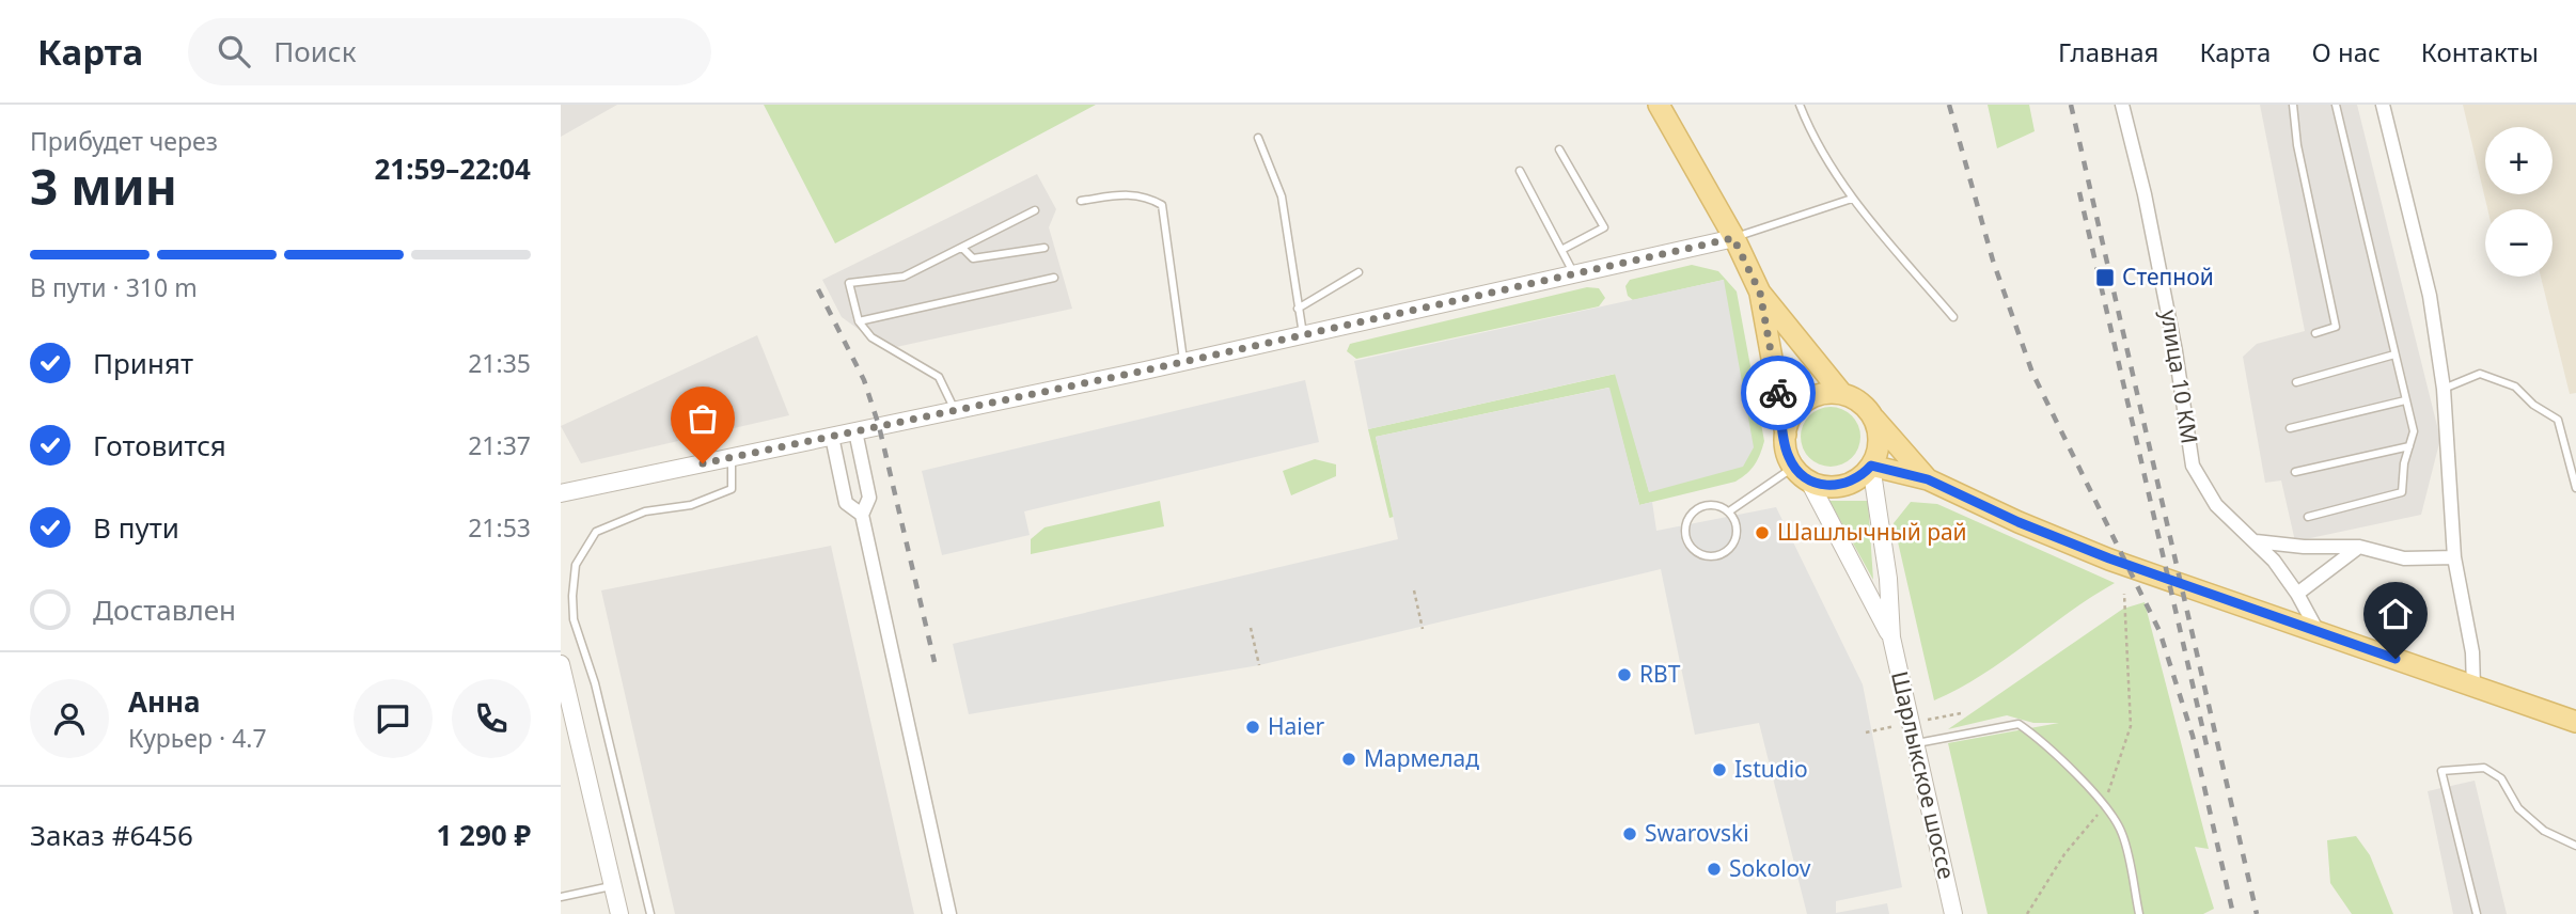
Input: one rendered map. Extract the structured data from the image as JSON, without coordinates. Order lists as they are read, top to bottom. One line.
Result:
{"streets":{"street":["улица 10 КМ","Шарлыкское шоссе"]},"places":{"transit":["Степной"],"other":["Шашлычный рай","RBT","Haier","Мармелад","Istudio","Swarovski","Sokolov"]},"page":{"header":"Карта","search":"Поиск","nav":["Главная","Карта","О нас","Контакты"],"heading":["3 мин","Прибудет через","21:59–22:04"],"panel":["Анна","Курьер · 4.7","Заказ #6456","1 290 ₽"],"map_buttons":["+","−"],"bar":"В пути · 310 m","list":[["Принят","21:35"],["Готовится","21:37"],["В пути","21:53"],"Доставлен"]}}
